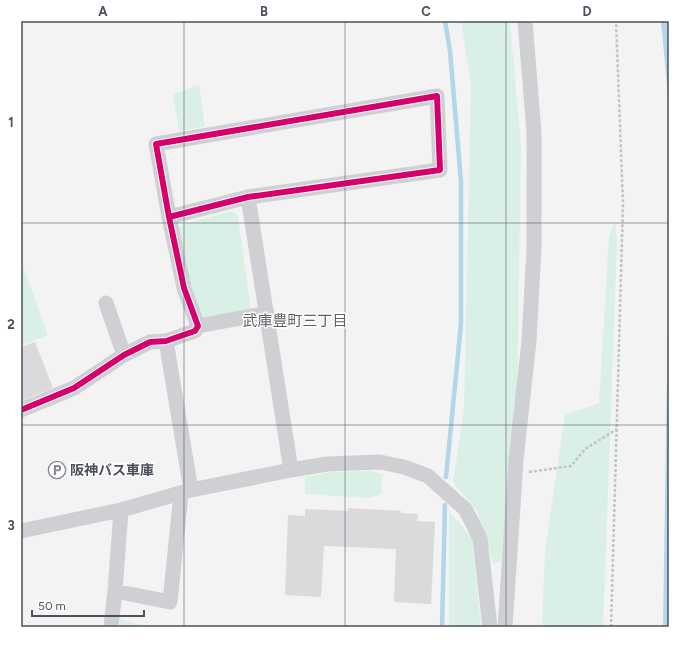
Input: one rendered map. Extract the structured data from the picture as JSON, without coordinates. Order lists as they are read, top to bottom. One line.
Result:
{"districts":["武庫豊町三丁目"],"places":{"parking":["阪神バス車庫"]},"scale_bar":"50 m","grid":{"columns":["A","B","C","D"],"rows":["1","2","3"]}}
